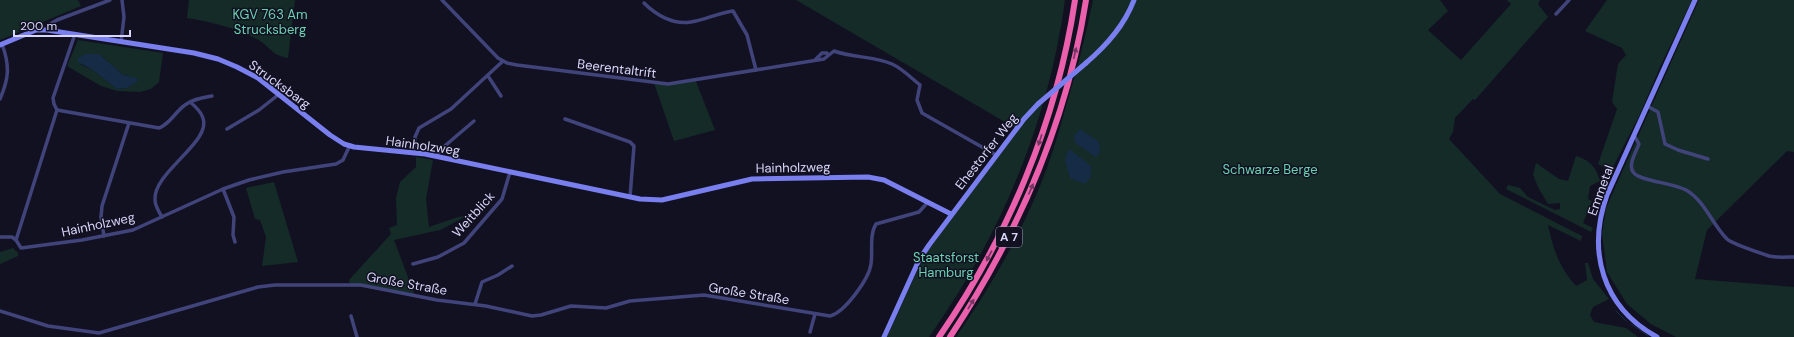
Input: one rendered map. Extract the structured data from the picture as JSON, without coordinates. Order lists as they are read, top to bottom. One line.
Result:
{"streets":{"highway":["A 7"],"street":["Beerentaltrift","Strucksbarg","Hainholzweg","Ehestorfer Weg","Emmetal","Weitblick","Große Straße"]},"crossings":[["Beerentaltrift","Ehestorfer Weg"],["Strucksbarg","Hainholzweg"],["Hainholzweg","Ehestorfer Weg"],["Hainholzweg","Weitblick"],["Hainholzweg","Große Straße"]],"parks":["KGV 763 Am Strucksberg","Schwarze Berge","Staatsforst Hamburg"],"scale_bar":"200 m"}
